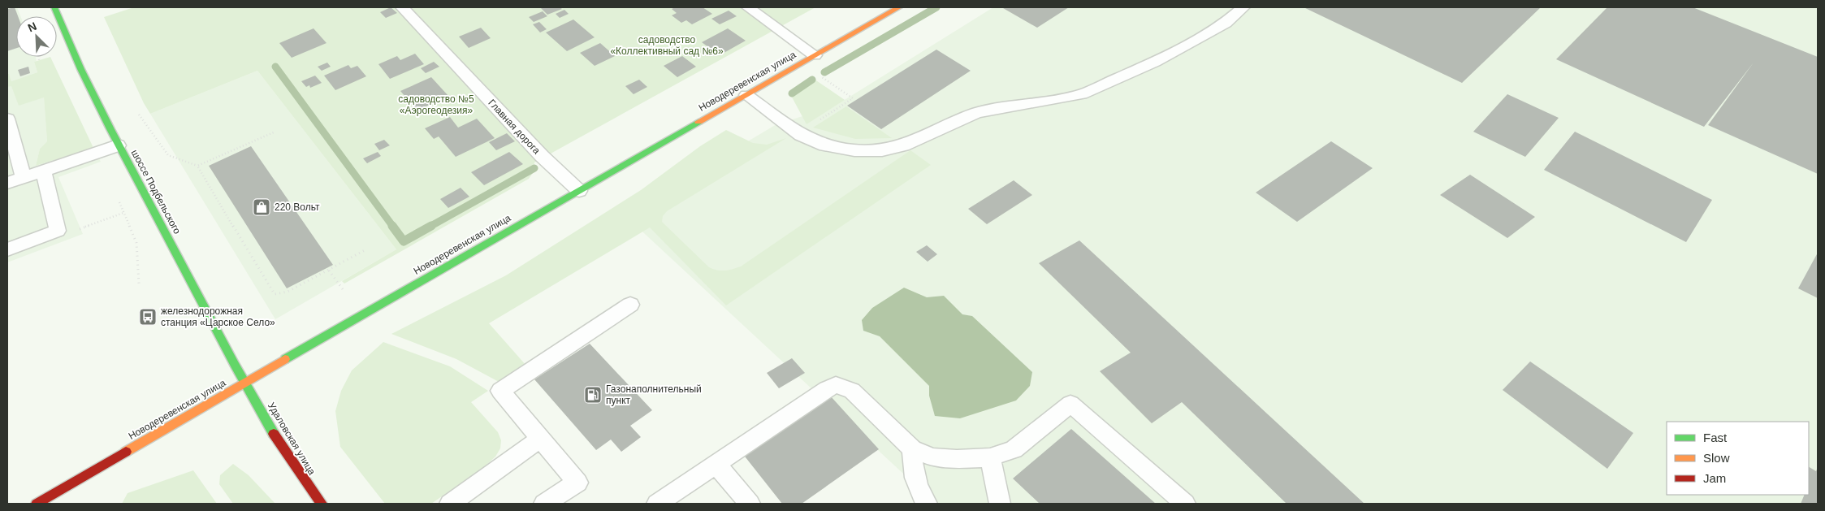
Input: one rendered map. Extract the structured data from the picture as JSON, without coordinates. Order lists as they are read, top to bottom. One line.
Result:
{"streets":{"main road":["Новодеревенская улица","шоссе Подбельского","Удаловская улица"],"lane":["Главная дорога"]},"crossings":[["Новодеревенская улица","Главная дорога"],["Новодеревенская улица","шоссе Подбельского"],["Новодеревенская улица","Удаловская улица"],["шоссе Подбельского","Удаловская улица"]],"parks":["садоводство «Коллективный сад №6»","садоводство №5 «Аэрогеодезия»"],"places":{"shop":["220 Вольт"],"bus stop":["железнодорожная станция «Царское Село»"],"fuel station":["Газонаполнительный пункт"]},"legend":["Fast","Slow","Jam"],"north":"top left"}
